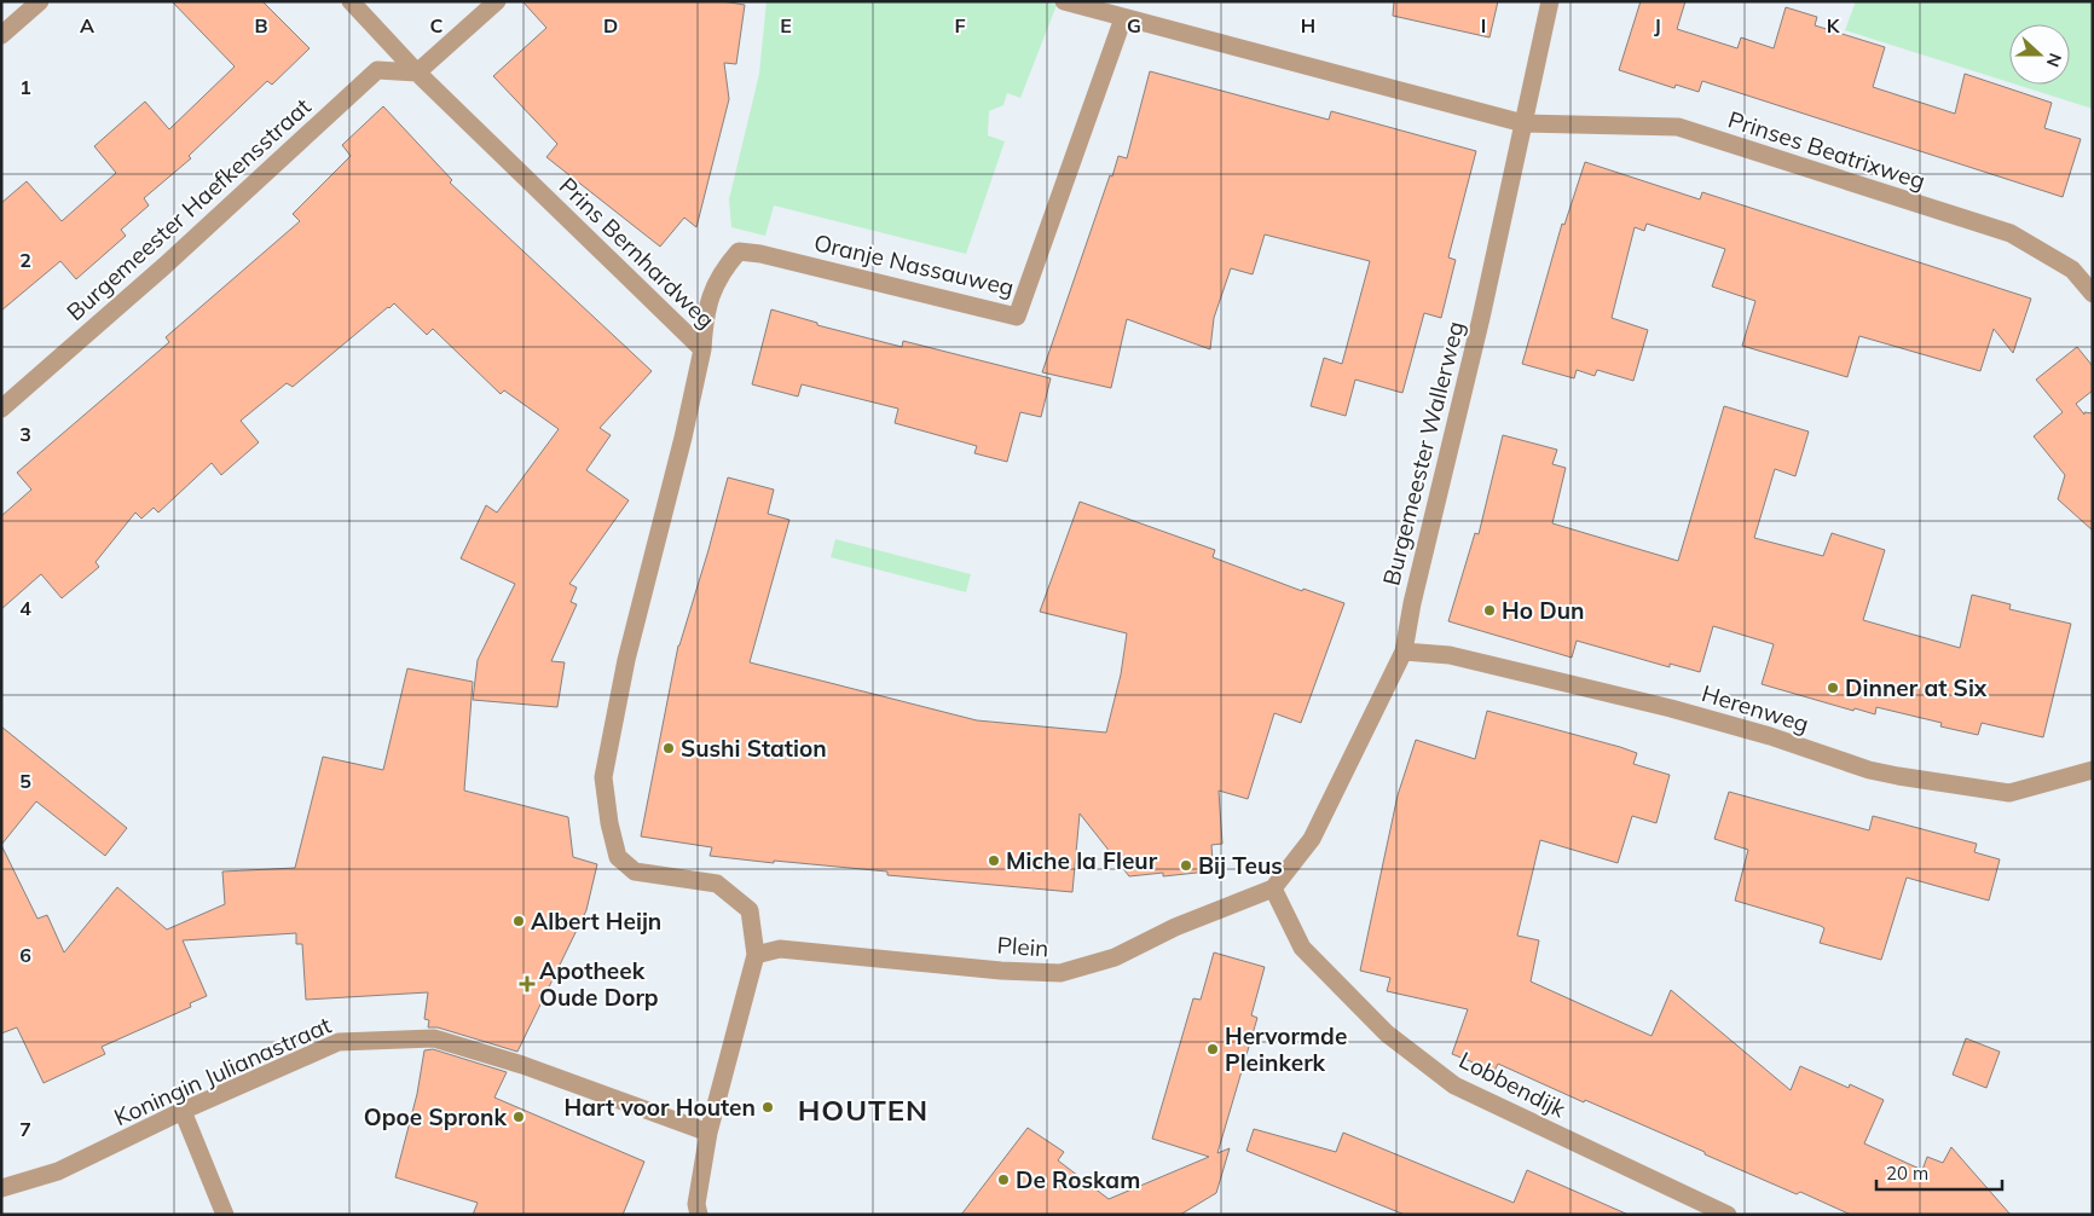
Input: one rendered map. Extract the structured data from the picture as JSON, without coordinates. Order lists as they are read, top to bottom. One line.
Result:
{"streets":{"street":["Prinses Beatrixweg","Burgemeester Haefkensstraat","Prins Bernhardweg","Oranje Nassauweg","Burgemeester Wallerweg","Herenweg","Plein","Koningin Julianastraat","Lobbendijk"]},"crossings":[["Prinses Beatrixweg","Oranje Nassauweg"],["Prinses Beatrixweg","Burgemeester Wallerweg"],["Burgemeester Haefkensstraat","Prins Bernhardweg"],["Prins Bernhardweg","Oranje Nassauweg"],["Prins Bernhardweg","Plein"],["Burgemeester Wallerweg","Herenweg"],["Burgemeester Wallerweg","Plein"],["Burgemeester Wallerweg","Lobbendijk"],["Plein","Lobbendijk"]],"districts":["HOUTEN"],"places":{"other":["Ho Dun","Dinner at Six","Sushi Station","Miche la Fleur","Bij Teus","Albert Heijn","Hervormde Pleinkerk","Hart voor Houten","Opoe Spronk","De Roskam"],"health":["Apotheek Oude Dorp"]},"scale_bar":"20 m","north":"right","grid":{"columns":["A","B","C","D","E","F","G","H","I","J","K"],"rows":["1","2","3","4","5","6","7"]}}
